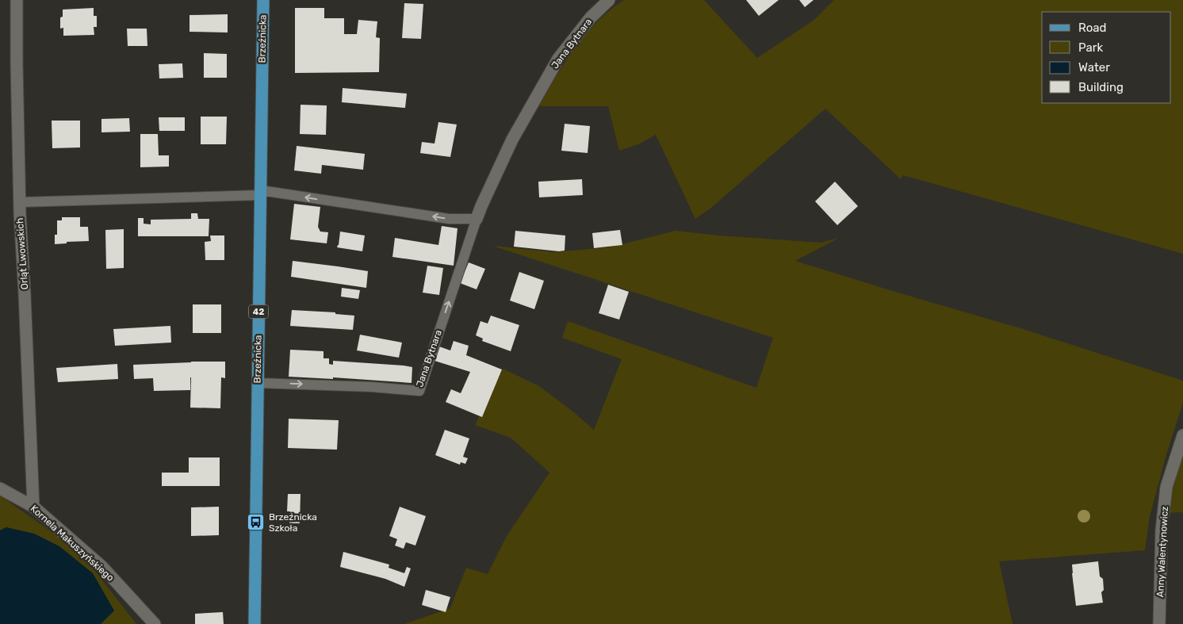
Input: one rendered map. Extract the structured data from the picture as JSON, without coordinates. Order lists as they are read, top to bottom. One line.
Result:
{"streets":{"main road":["Brzeźnicka","42"],"street":["Jana Bytnara","Orląt Lwowskich","Kornela Makuszyńskiego","Anny Walentynowicz"]},"crossings":[["Brzeźnicka","Jana Bytnara"],["Orląt Lwowskich","Kornela Makuszyńskiego"]],"places":{"bus stop":["Brzeźnicka Szkoła"]},"legend":["Road","Park","Water","Building"]}
